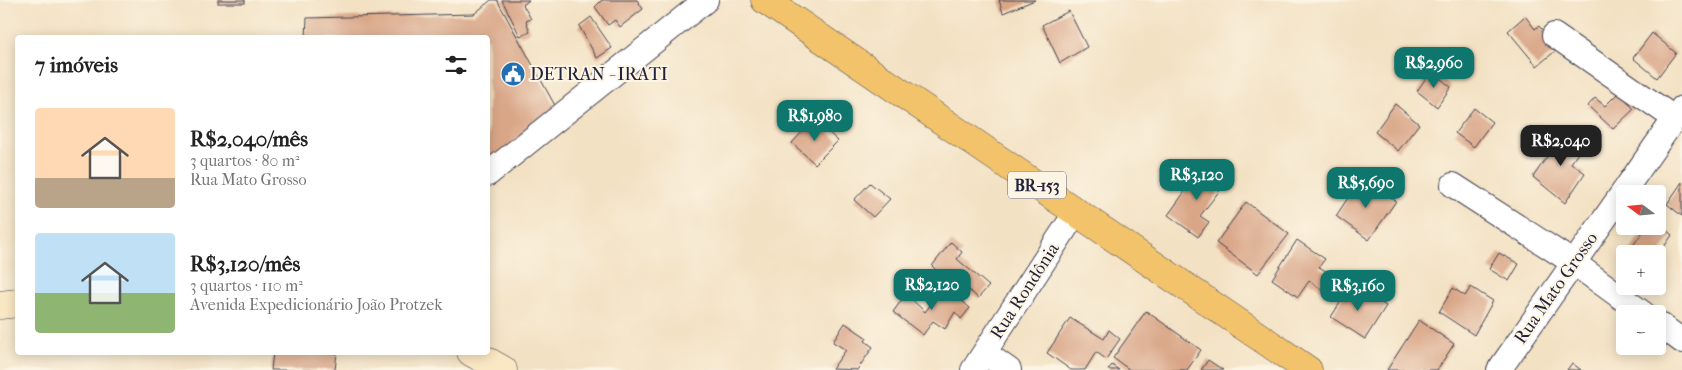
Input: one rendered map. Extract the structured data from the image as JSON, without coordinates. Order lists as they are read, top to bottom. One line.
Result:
{"streets":{"highway":["BR-153"],"street":["Rua Mato Grosso","Rua Rondônia"]},"crossings":[["BR-153","Rua Rondônia"]],"places":{"public building":["DETRAN - IRATI"]},"north":"left","page":{"heading":"7 imóveis","price":["R$2,960","R$1,980","R$2,040","R$3,120","R$5,690","R$2,120","R$3,160"],"list":[{"name":"R$2,040/mês","note":"3 quartos · 80 m² · Rua Mato Grosso"},{"name":"R$3,120/mês","note":"3 quartos · 110 m² · Avenida Expedicionário João Protzek"}],"map_buttons":["+","−"]}}
